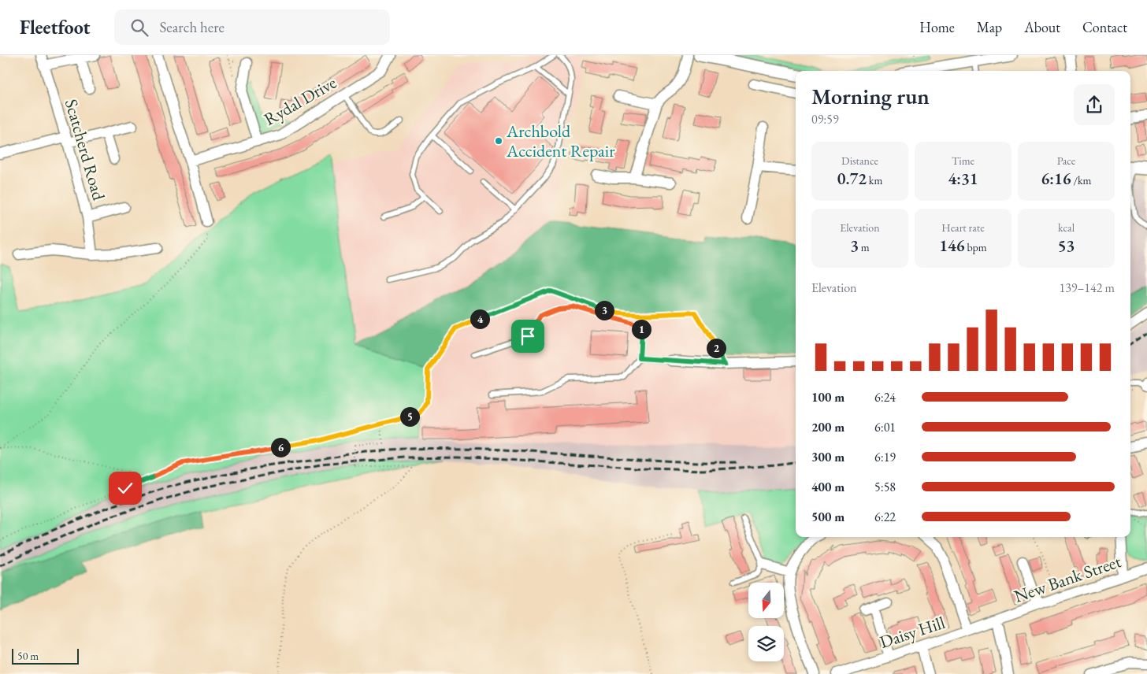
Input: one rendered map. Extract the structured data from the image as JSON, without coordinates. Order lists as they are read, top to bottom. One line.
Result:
{"streets":{"street":["Rydal Drive","Scatcherd Road","New Bank Street","Daisy Hill"]},"crossings":[["New Bank Street","Daisy Hill"]],"places":["Archbold Accident Repair"],"scale_bar":"50 m","north":"bottom","page":{"header":"Fleetfoot","search":"Search here","nav":["Home","Map","About","Contact"],"heading":["Morning run","09:59"],"stats":[["Distance","0.72 km"],["Time","4:31"],["Pace","6:16 /km"],["Elevation","3 m"],["Heart rate","146 bpm"],["kcal","53"]],"chart":["Elevation","139–142 m"],"pins":["3","4","1","2","5","6"],"list":[{"name":"100 m","note":"6:24"},{"name":"200 m","note":"6:01"},{"name":"300 m","note":"6:19"},{"name":"400 m","note":"5:58"},{"name":"500 m","note":"6:22"}],"scale":"50 m"}}
